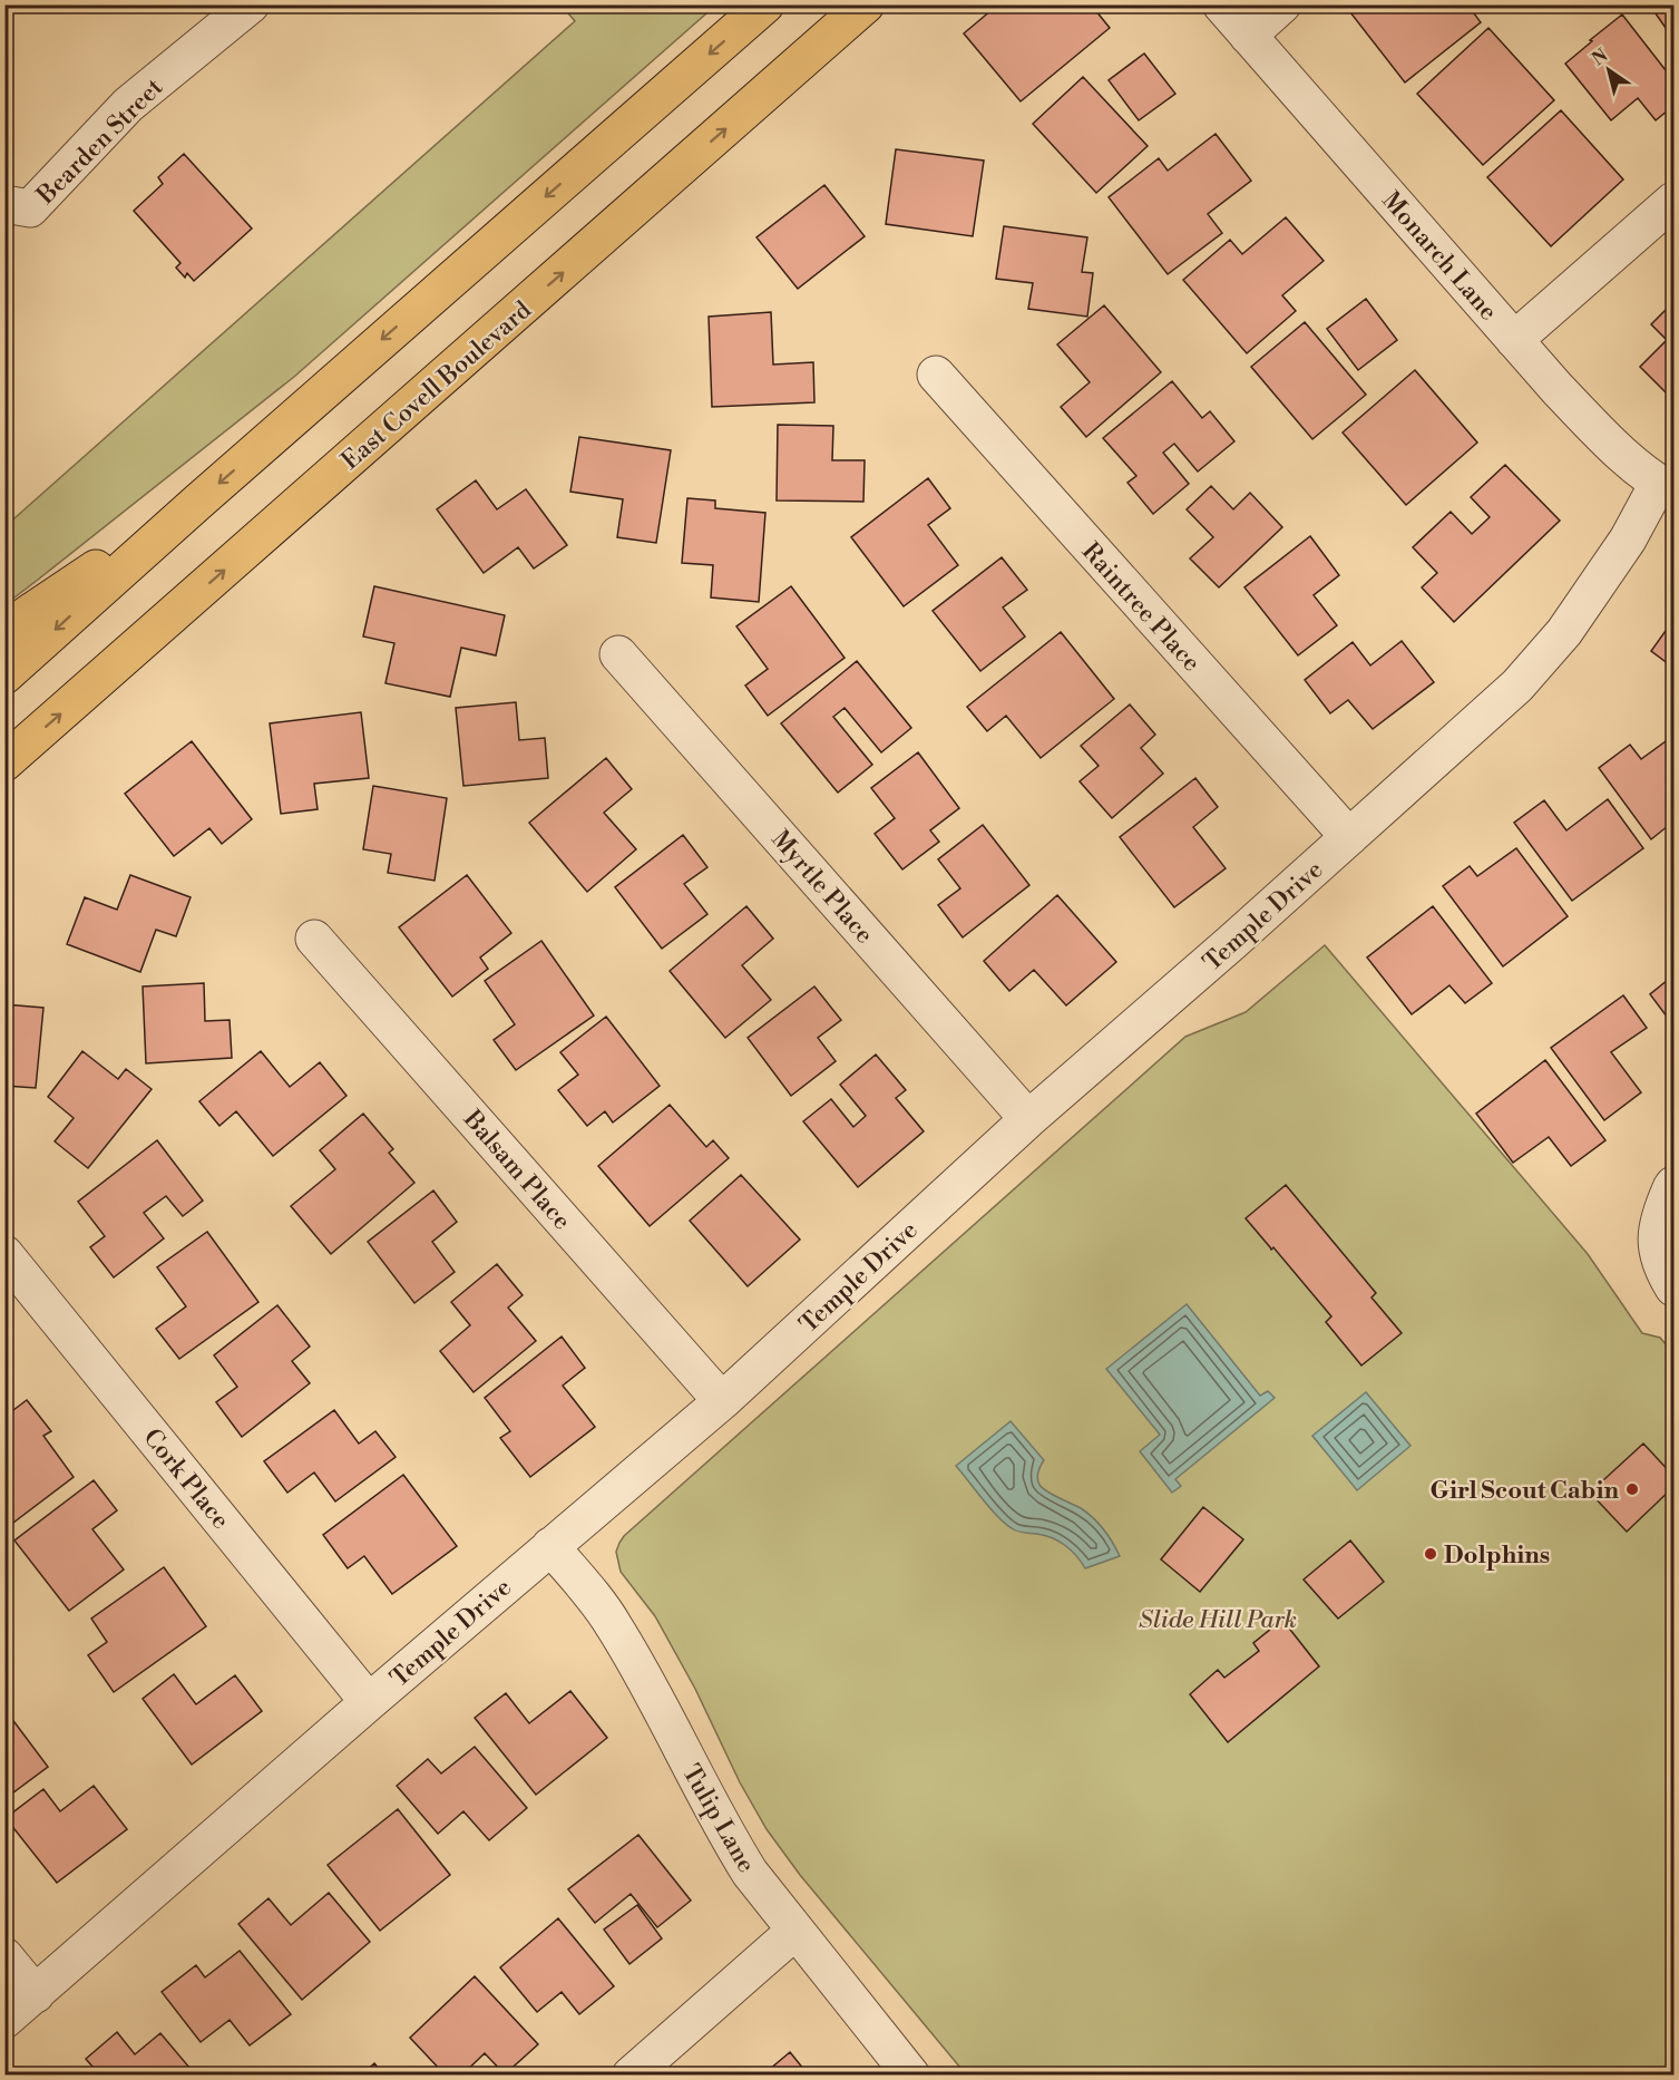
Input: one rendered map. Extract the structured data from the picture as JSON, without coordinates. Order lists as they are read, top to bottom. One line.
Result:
{"streets":{"main road":["East Covell Boulevard"],"street":["Bearden Street","Monarch Lane","Raintree Place","Myrtle Place","Temple Drive","Balsam Place","Cork Place","Tulip Lane"]},"crossings":[["Monarch Lane","Temple Drive"],["Raintree Place","Temple Drive"],["Myrtle Place","Temple Drive"],["Temple Drive","Balsam Place"],["Temple Drive","Cork Place"],["Temple Drive","Tulip Lane"]],"parks":["Slide Hill Park"],"places":["Girl Scout Cabin","Dolphins"],"north":"top left"}
